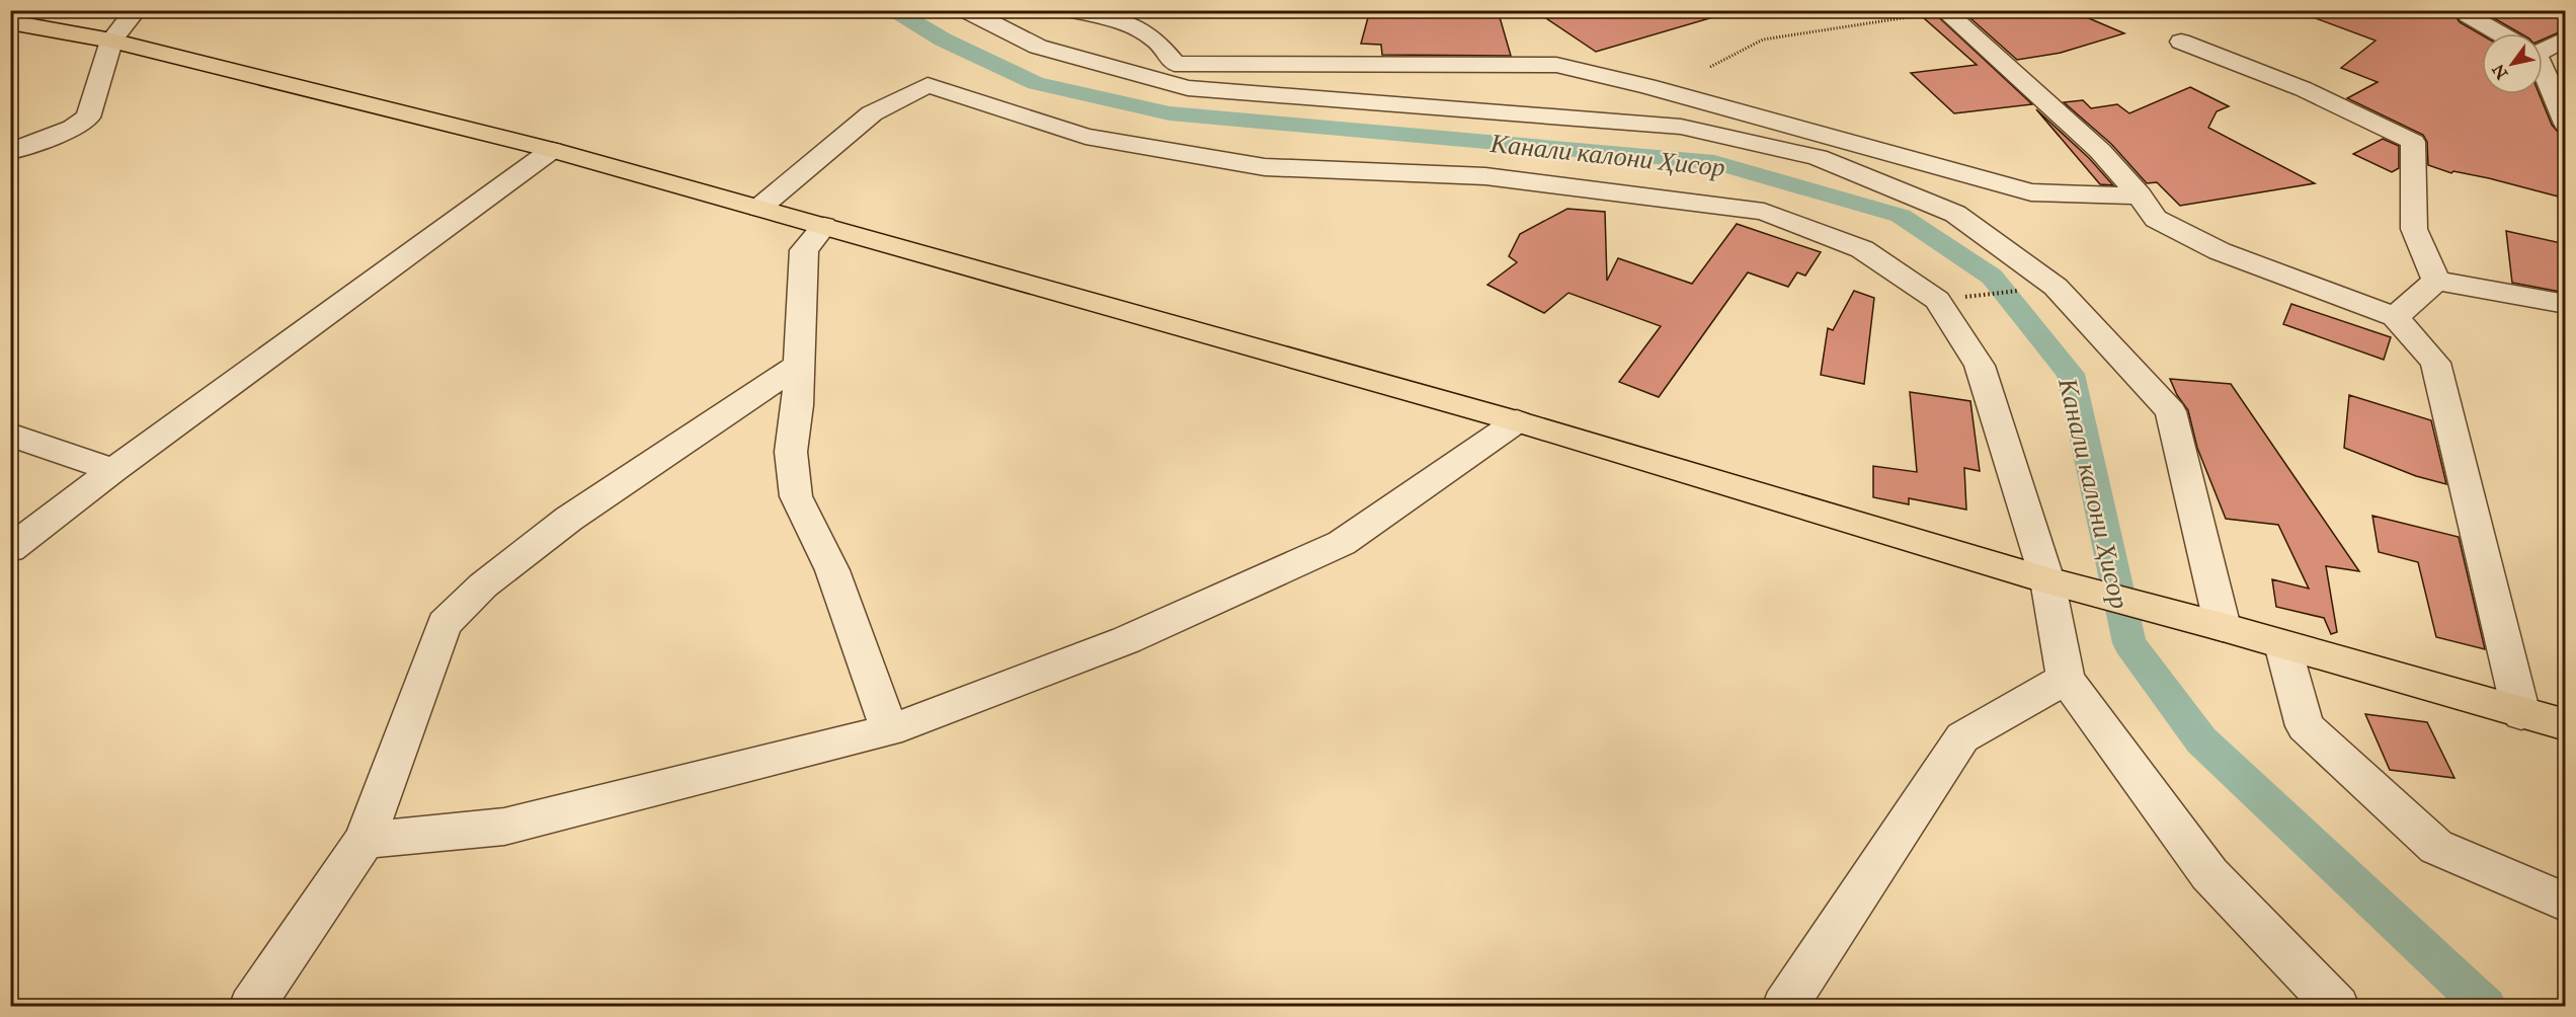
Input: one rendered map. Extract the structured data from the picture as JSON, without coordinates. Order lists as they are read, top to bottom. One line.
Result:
{"water":["Канали калони Ҳисор"],"north":"bottom left"}
